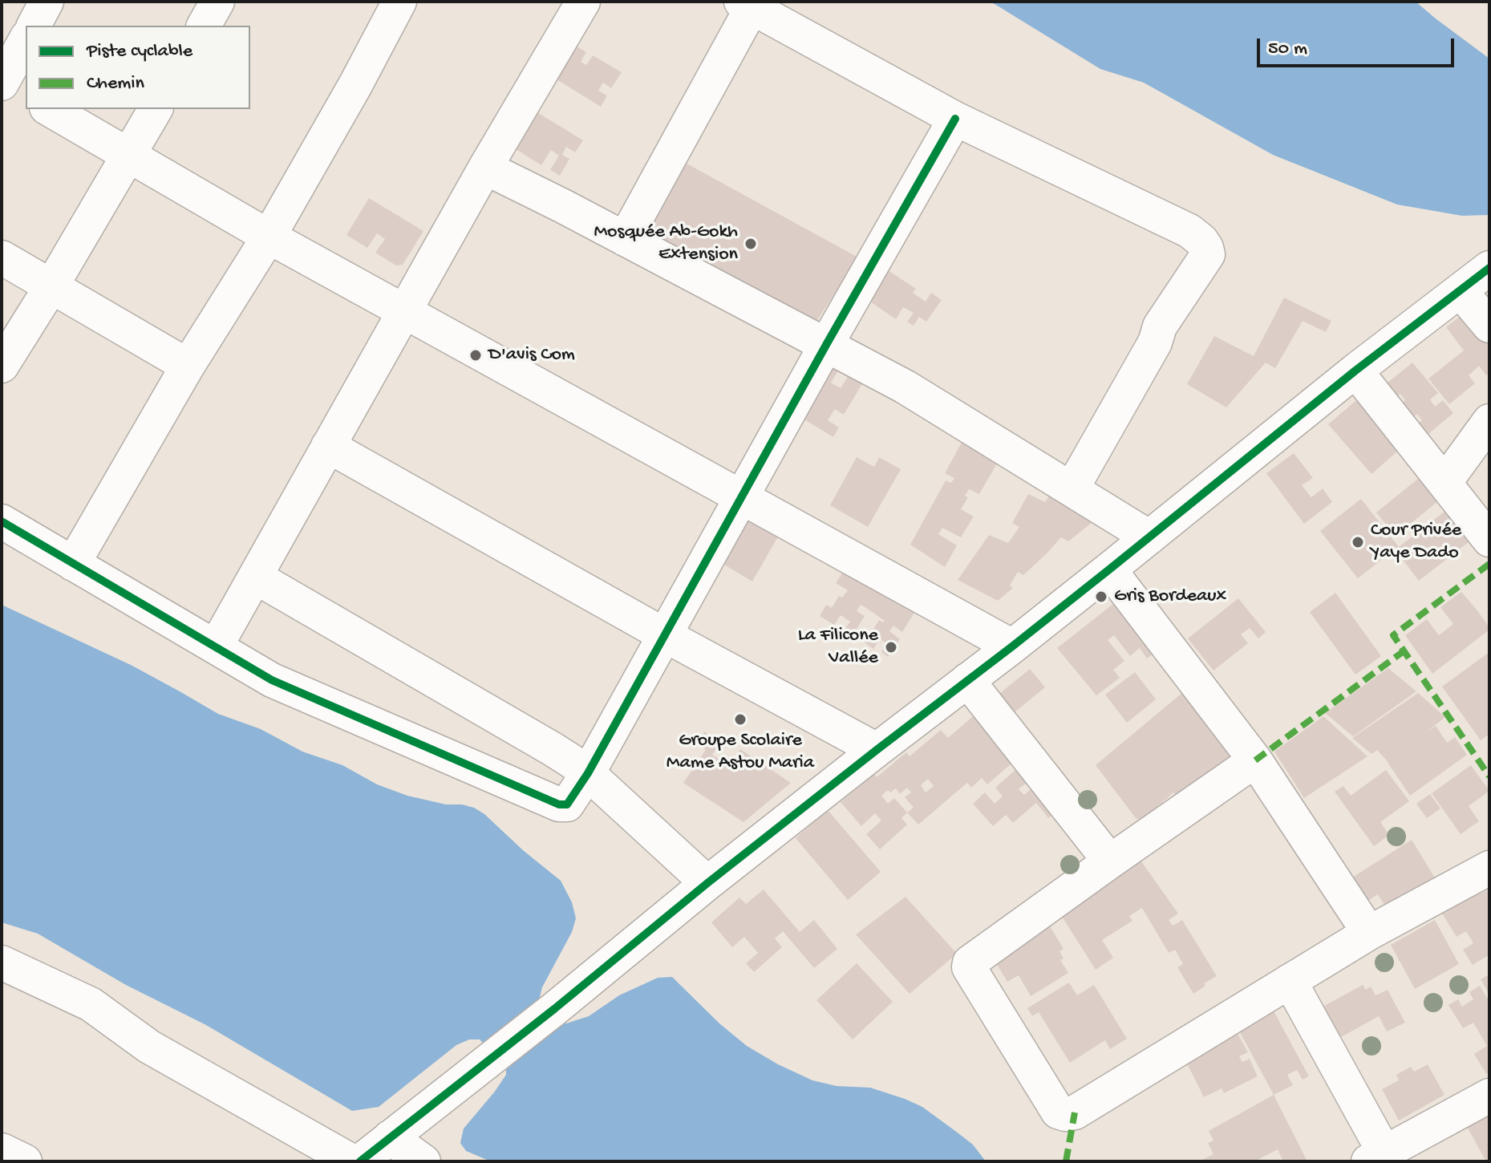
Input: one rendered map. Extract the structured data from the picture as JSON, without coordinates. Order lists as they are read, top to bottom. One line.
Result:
{"places":["Mosquée Ab-Gokh Extension","D'avis Com","Cour Privée Yaye Dado","Gris Bordeaux","La Filicone Vallée","Groupe Scolaire Mame Astou Maria"],"legend":["Piste cyclable","Chemin"],"scale_bar":"50 m"}
